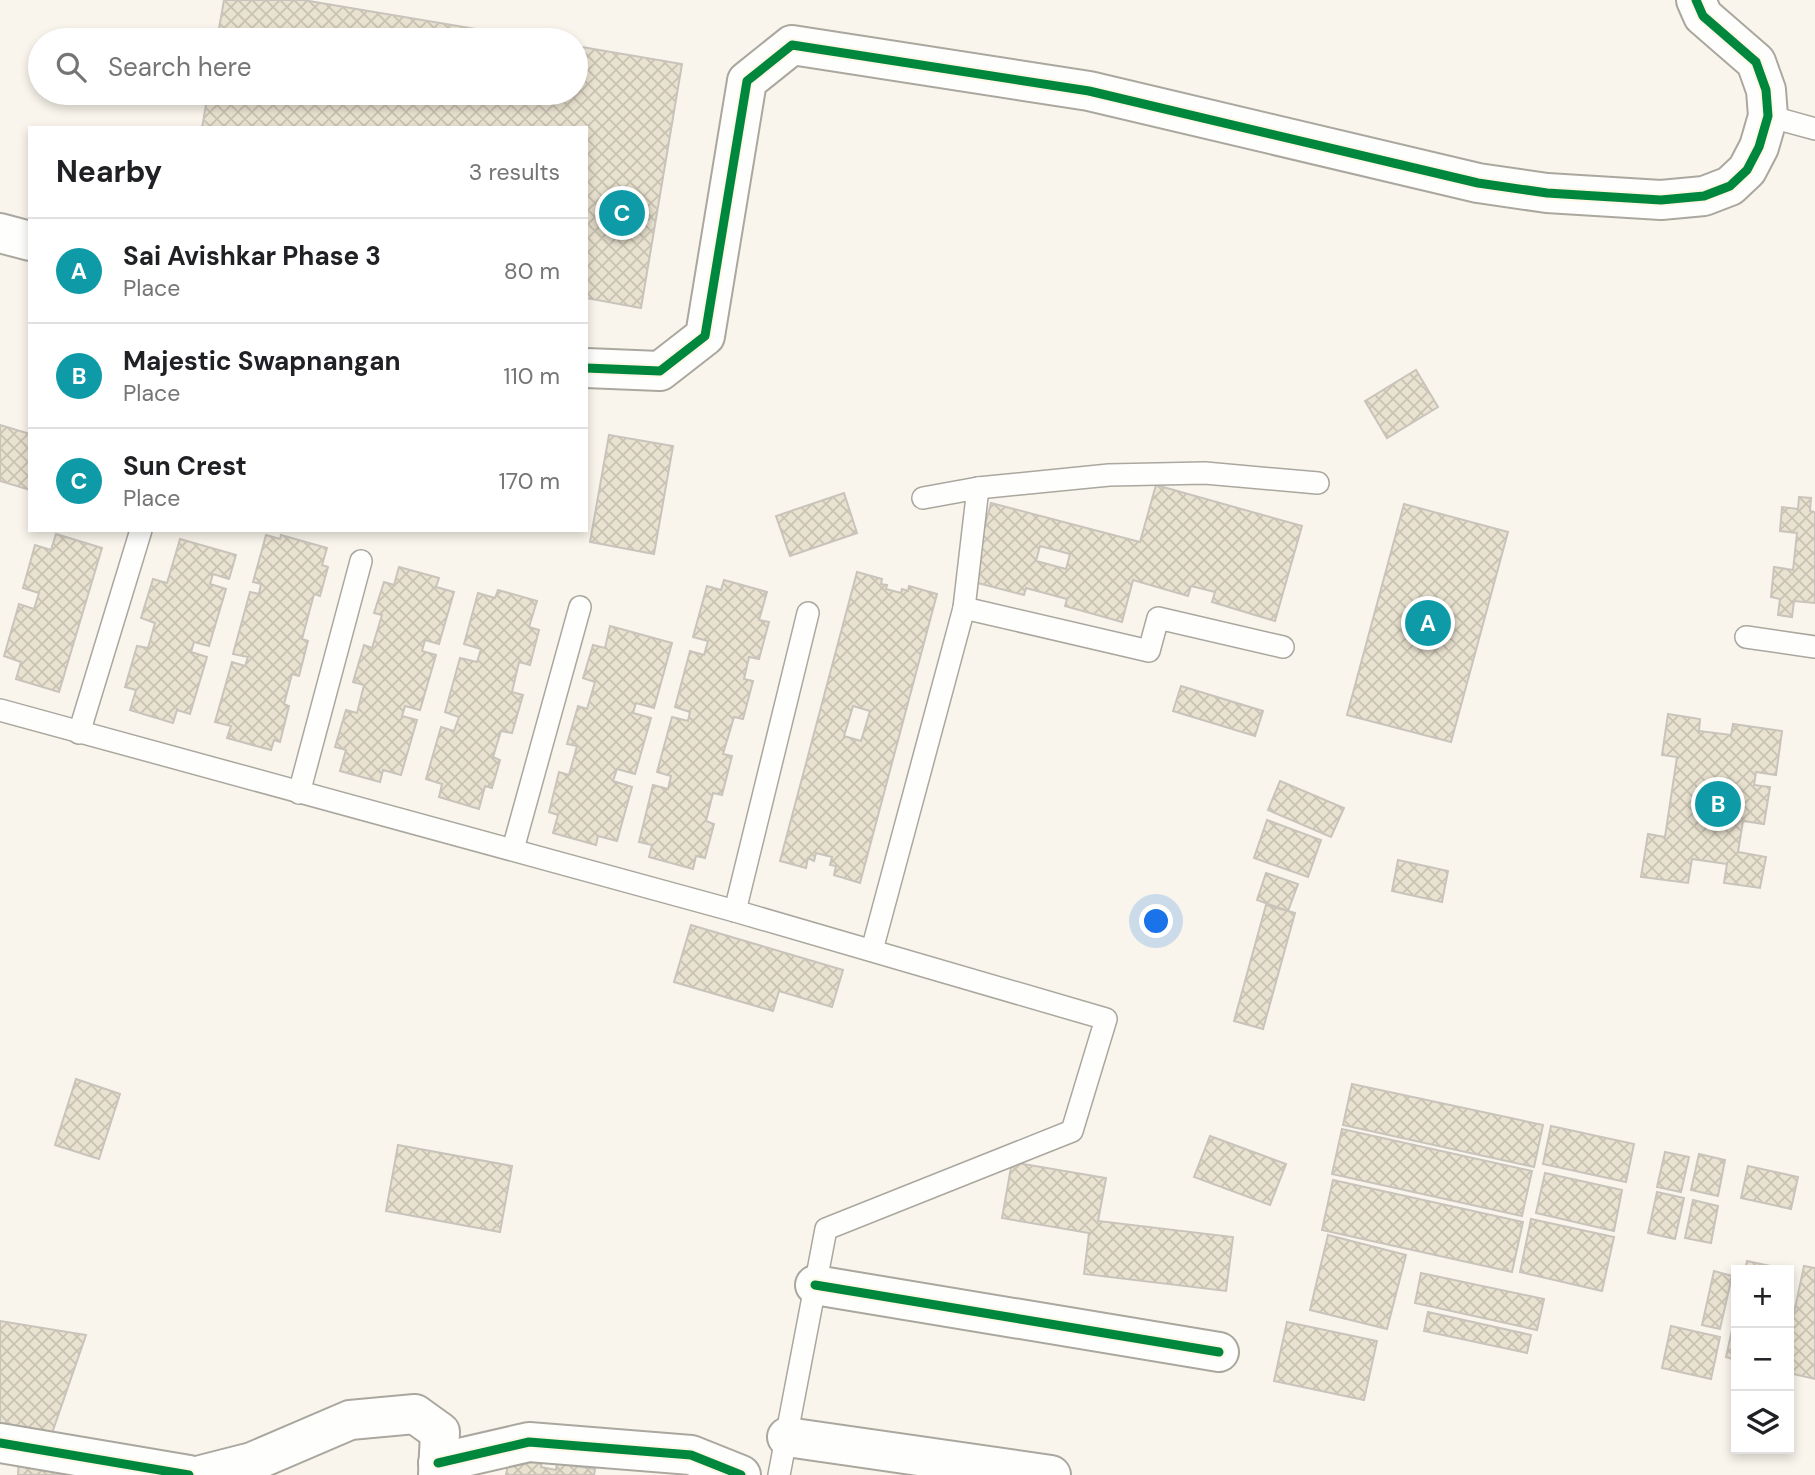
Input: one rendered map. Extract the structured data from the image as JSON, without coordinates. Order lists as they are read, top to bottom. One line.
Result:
{"page":{"search":"Search here","heading":["Nearby","3 results"],"pins":["C","A","B"],"list":[{"mark":"A","name":"Sai Avishkar Phase 3","note":"Place","value":"80 m"},{"mark":"B","name":"Majestic Swapnangan","note":"Place","value":"110 m"},{"mark":"C","name":"Sun Crest","note":"Place","value":"170 m"}],"map_buttons":["+","−"]}}
